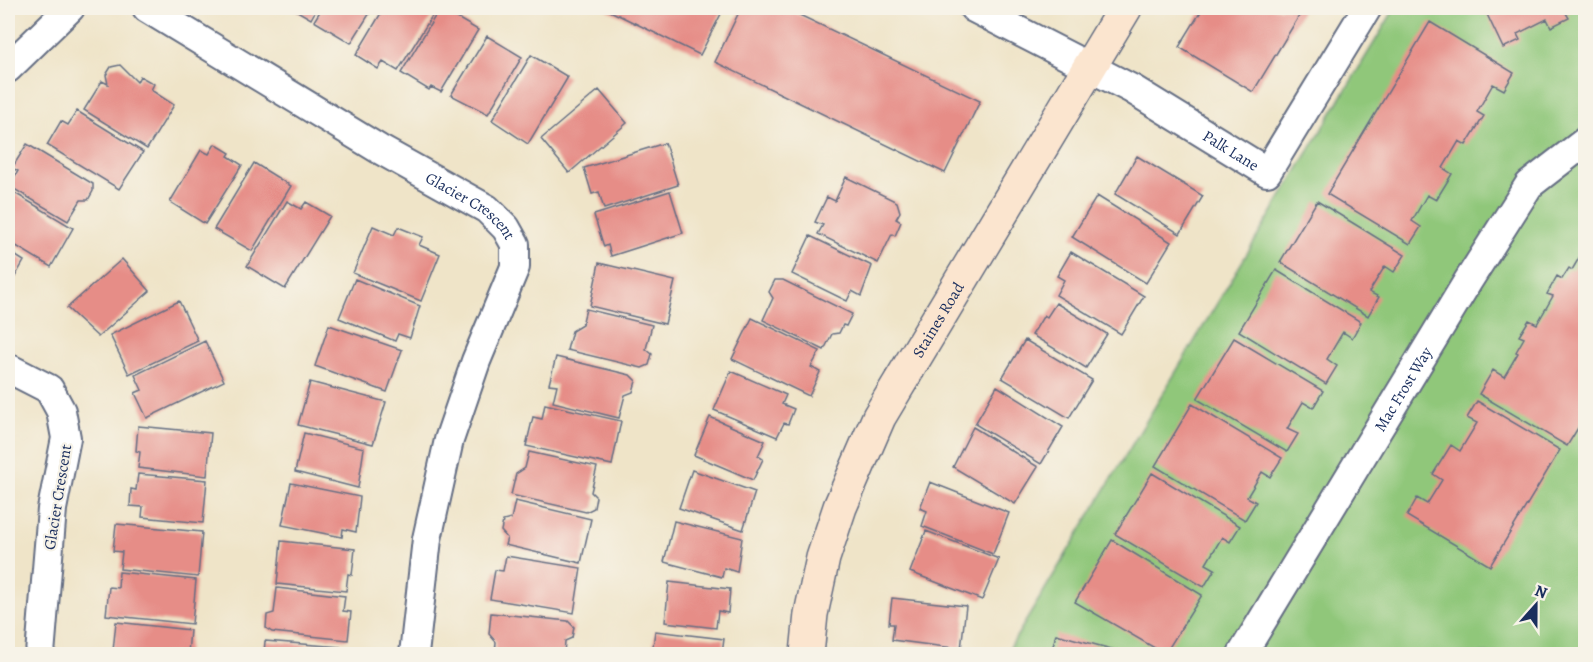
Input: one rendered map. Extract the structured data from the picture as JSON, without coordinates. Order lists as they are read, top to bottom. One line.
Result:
{"streets":{"street":["Palk Lane","Glacier Crescent","Staines Road","Mac Frost Way"]},"crossings":[["Palk Lane","Staines Road"]],"north":"top"}
